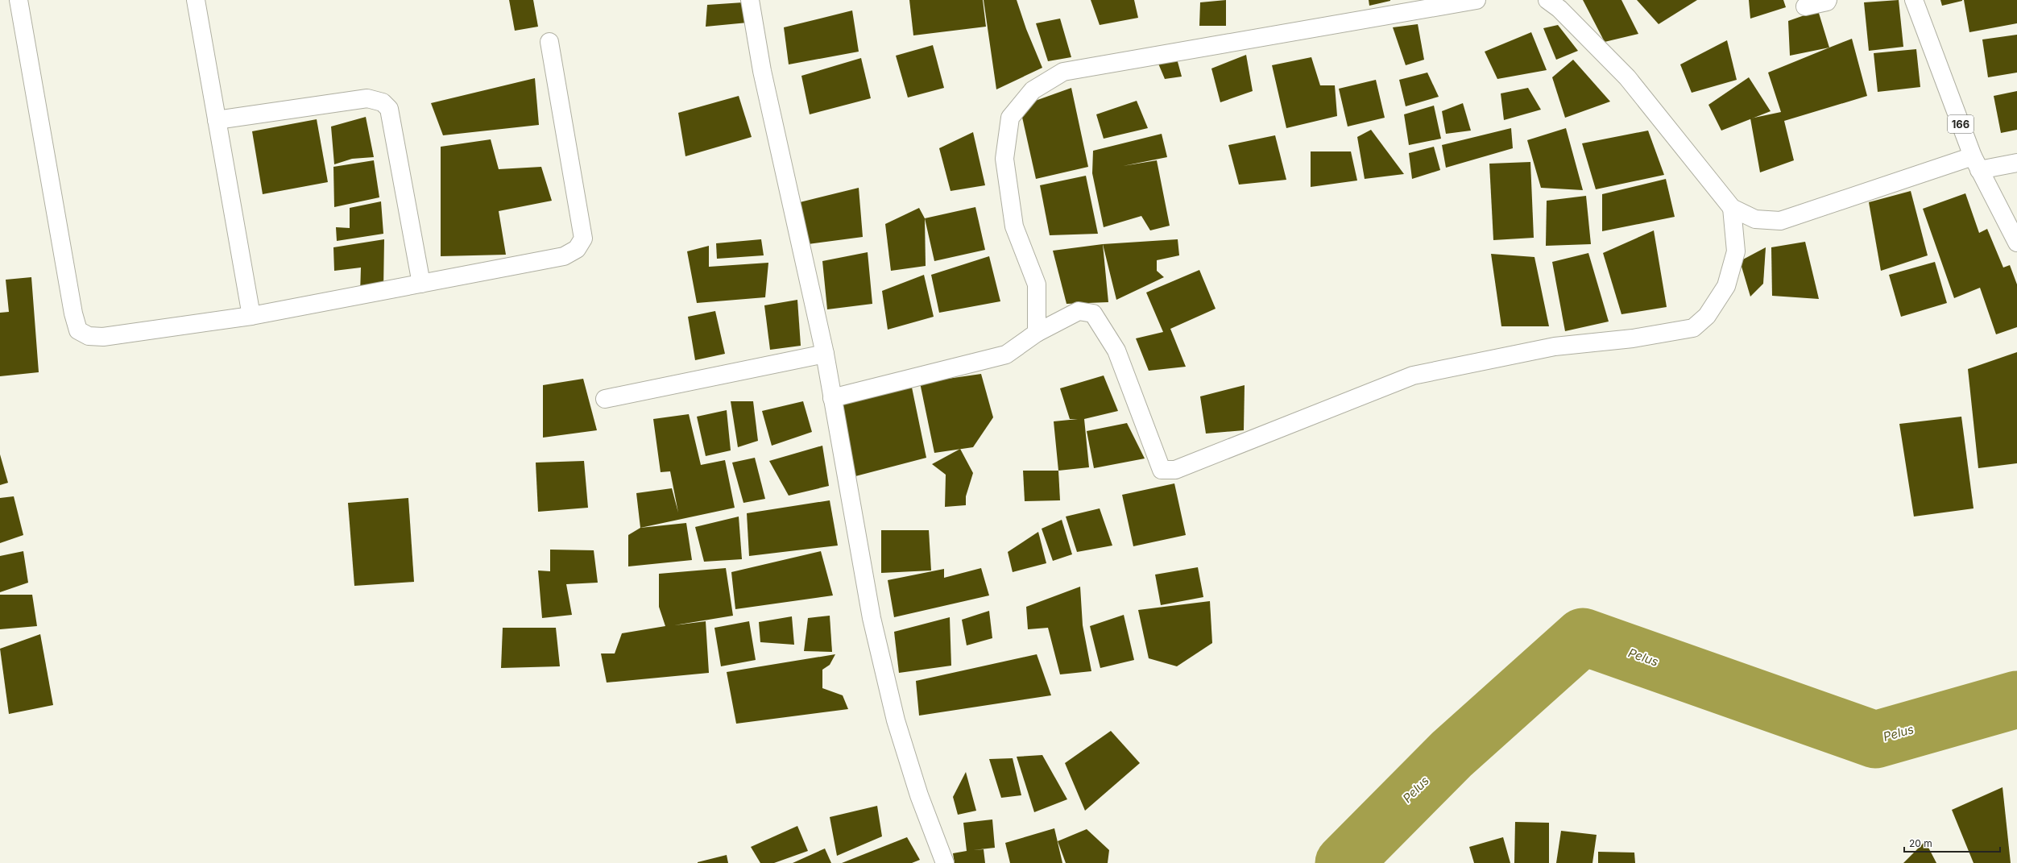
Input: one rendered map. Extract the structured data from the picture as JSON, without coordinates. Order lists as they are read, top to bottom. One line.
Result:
{"streets":{"street":["166"]},"water":["Pelus"],"scale_bar":"20 m"}
